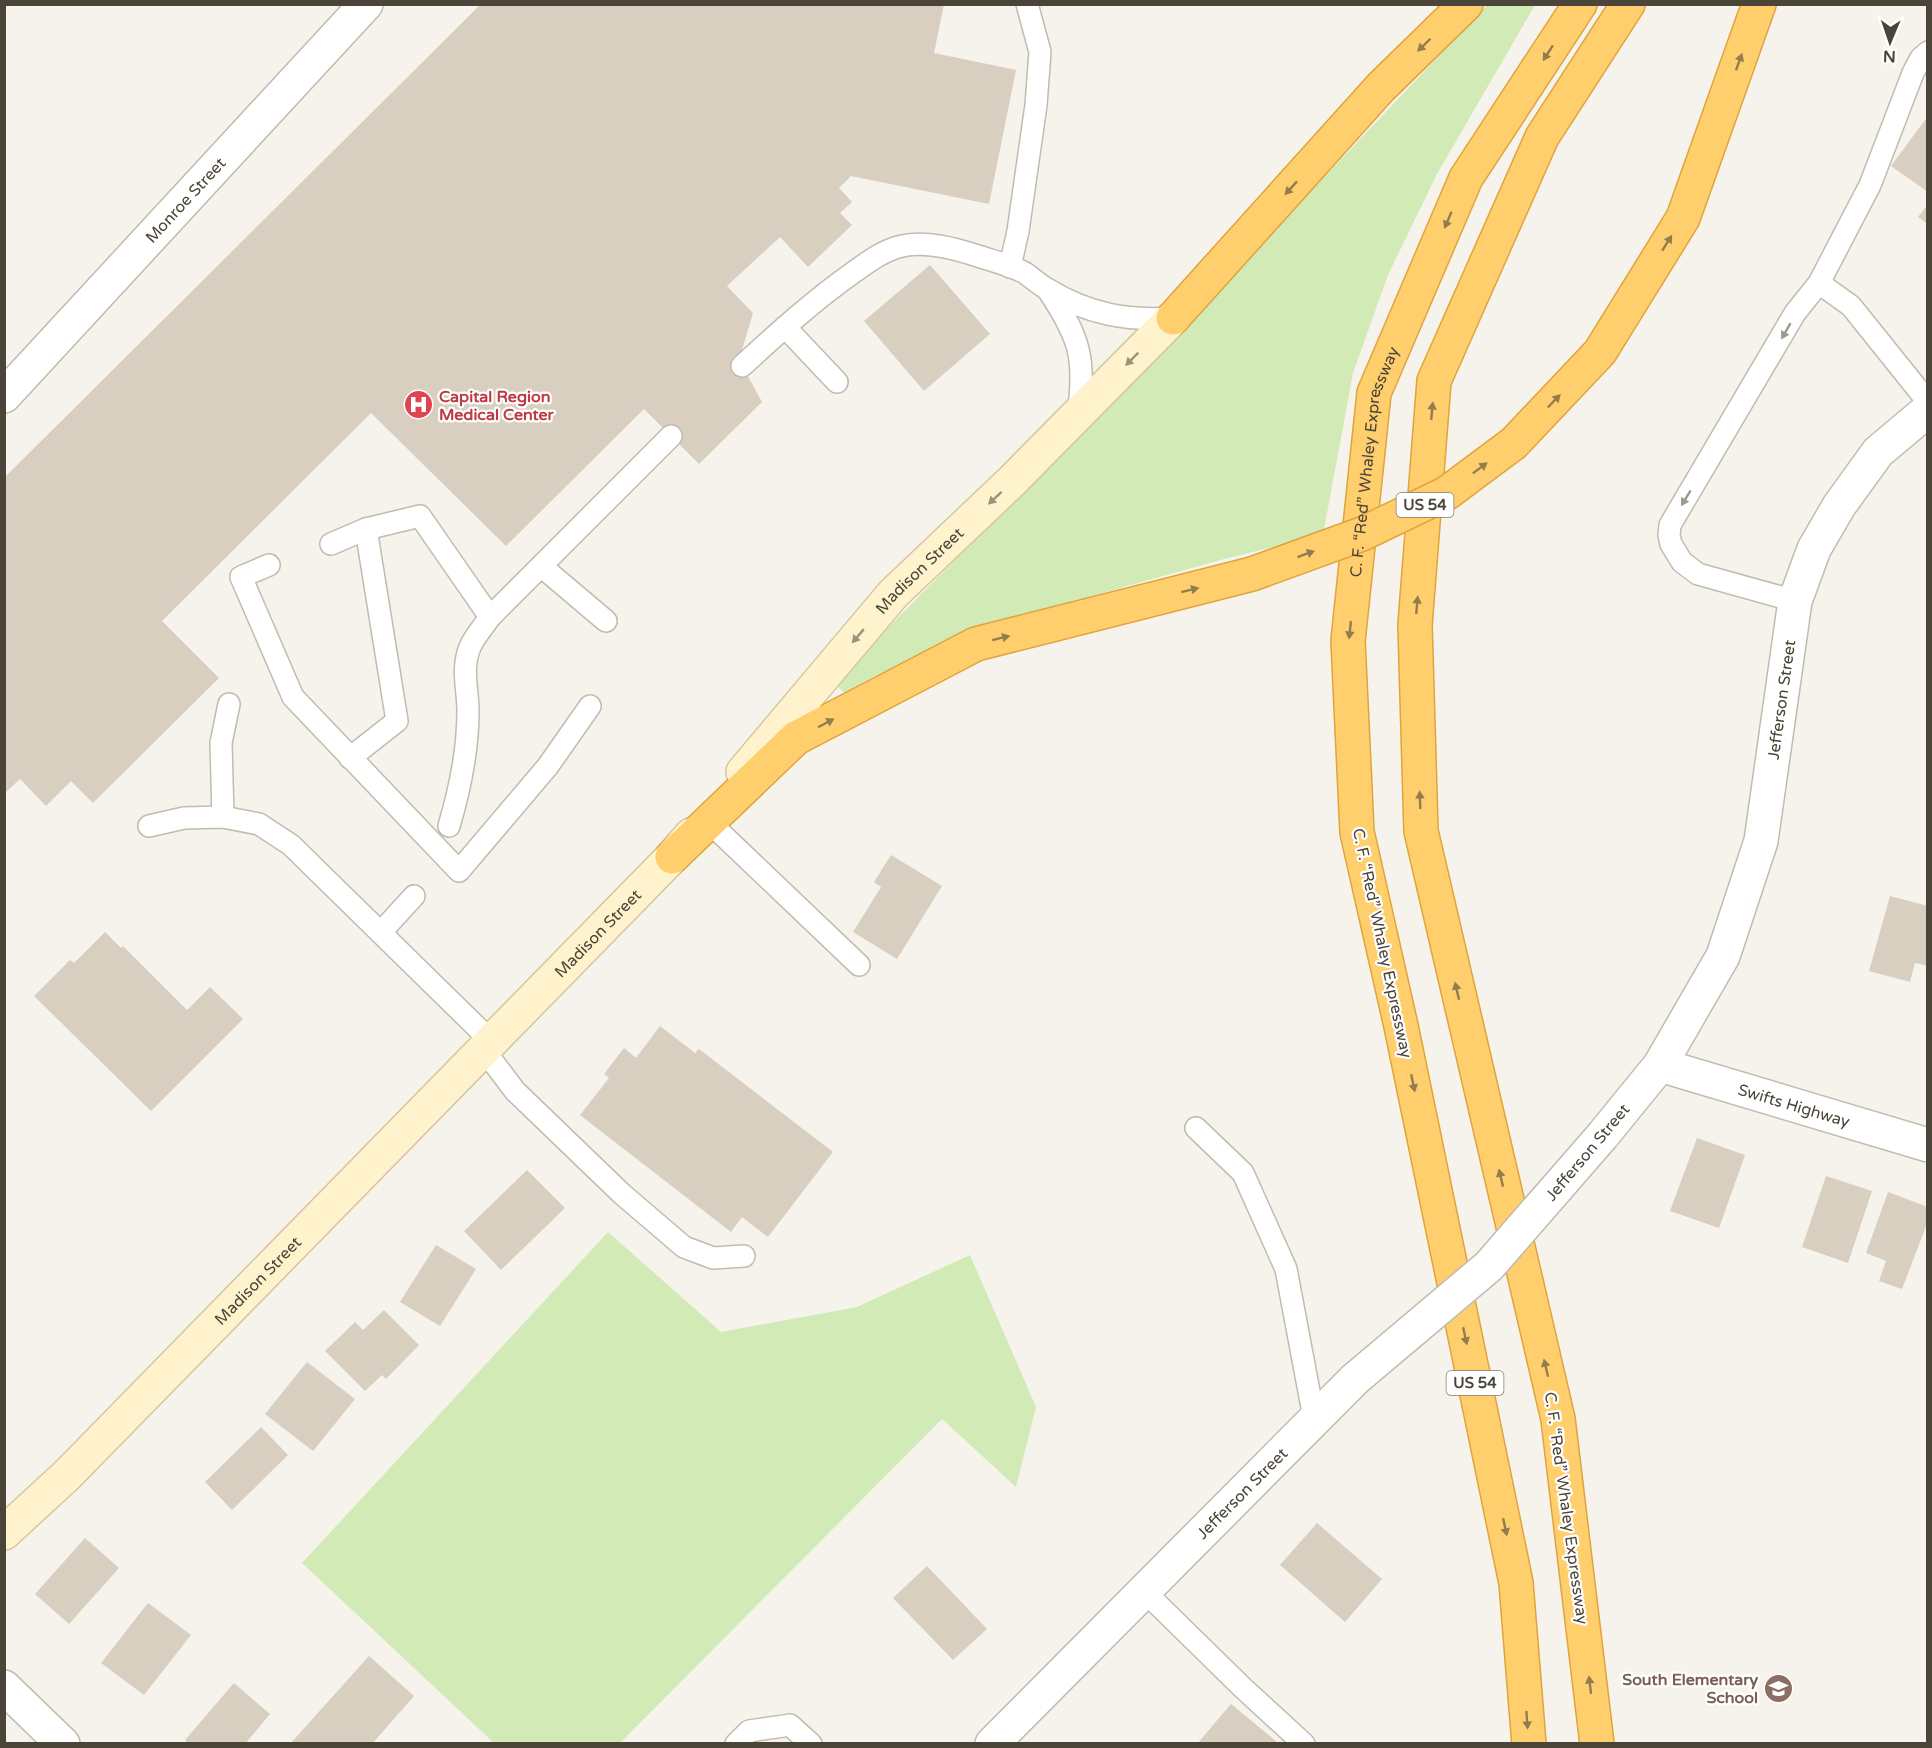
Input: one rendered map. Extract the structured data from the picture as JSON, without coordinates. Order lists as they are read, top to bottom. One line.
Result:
{"streets":{"highway":["C. F. “Red” Whaley Expressway","US 54"],"main road":["Madison Street"],"street":["Monroe Street","Jefferson Street","Swifts Highway"]},"crossings":[["Jefferson Street","Swifts Highway"]],"one_way":["Madison Street"],"places":{"hospital":["Capital Region Medical Center"],"school or university":["South Elementary School"]},"north":"bottom"}
